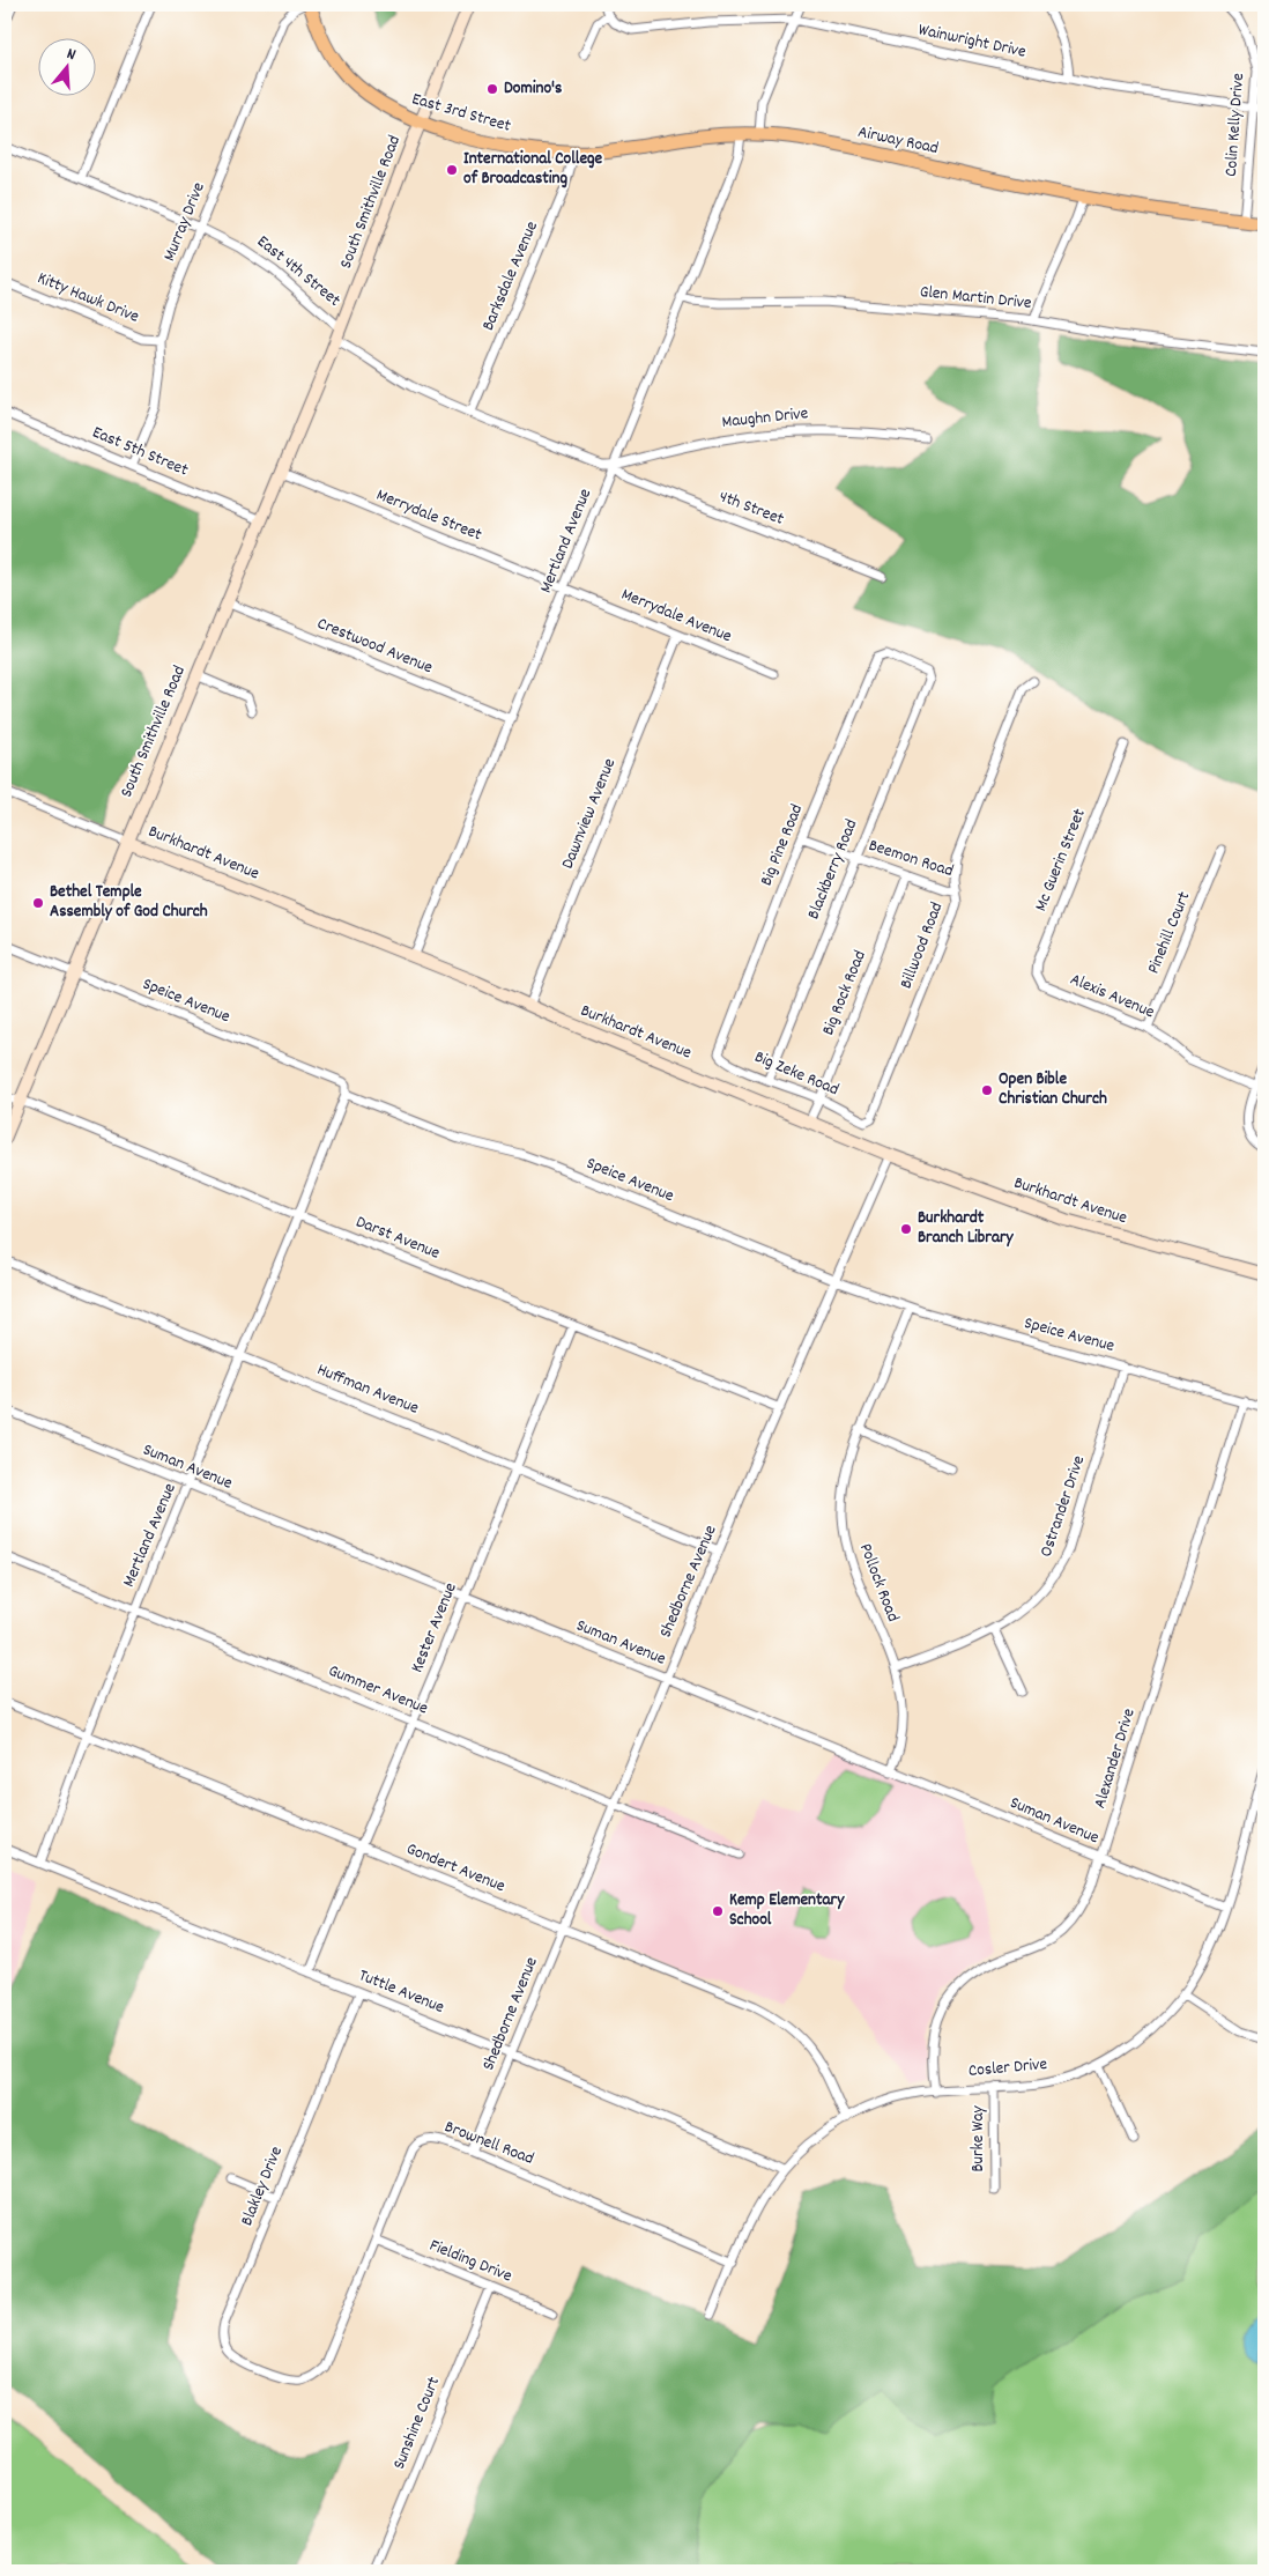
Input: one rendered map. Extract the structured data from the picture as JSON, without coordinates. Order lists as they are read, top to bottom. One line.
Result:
{"streets":{"main road":["East 3rd Street","Airway Road","South Smithville Road","Burkhardt Avenue"],"street":["Wainwright Drive","Colin Kelly Drive","Murray Drive","East 4th Street","Barksdale Avenue","Kitty Hawk Drive","Glen Martin Drive","Maughn Drive","East 5th Street","4th Street","Merrydale Street","Mertland Avenue","Merrydale Avenue","Crestwood Avenue","Dawnview Avenue","Big Pine Road","Beemon Road","Mc Guerin Street","Blackberry Road","Pinehill Court","Billwood Road","Big Rock Road","Alexis Avenue","Speice Avenue","Big Zeke Road","Darst Avenue","Huffman Avenue","Suman Avenue","Ostrander Drive","Shedborne Avenue","Pollock Road","Kester Avenue","Gummer Avenue","Alexander Drive","Gondert Avenue","Tuttle Avenue","Cosler Drive","Burke Way","Brownell Road","Blakley Drive","Fielding Drive","Sunshine Court"]},"crossings":[["Wainwright Drive","Colin Kelly Drive"],["East 3rd Street","Airway Road"],["East 3rd Street","South Smithville Road"],["Colin Kelly Drive","Airway Road"],["Airway Road","Barksdale Avenue"],["Airway Road","Mertland Avenue"],["South Smithville Road","East 4th Street"],["South Smithville Road","East 5th Street"],["South Smithville Road","Merrydale Street"],["South Smithville Road","Crestwood Avenue"],["South Smithville Road","Burkhardt Avenue"],["South Smithville Road","Speice Avenue"],["South Smithville Road","Darst Avenue"],["Murray Drive","East 4th Street"],["Murray Drive","Kitty Hawk Drive"],["Murray Drive","East 5th Street"],["East 4th Street","Barksdale Avenue"],["East 4th Street","Maughn Drive"],["East 4th Street","4th Street"],["East 4th Street","Mertland Avenue"],["Glen Martin Drive","Mertland Avenue"],["Maughn Drive","4th Street"],["Maughn Drive","Mertland Avenue"],["4th Street","Mertland Avenue"],["Merrydale Street","Mertland Avenue"],["Merrydale Street","Merrydale Avenue"],["Mertland Avenue","Merrydale Avenue"],["Mertland Avenue","Crestwood Avenue"],["Mertland Avenue","Burkhardt Avenue"],["Mertland Avenue","Speice Avenue"],["Mertland Avenue","Darst Avenue"],["Mertland Avenue","Huffman Avenue"],["Mertland Avenue","Suman Avenue"],["Mertland Avenue","Gummer Avenue"],["Mertland Avenue","Gondert Avenue"],["Mertland Avenue","Tuttle Avenue"],["Merrydale Avenue","Dawnview Avenue"],["Dawnview Avenue","Burkhardt Avenue"],["Big Pine Road","Beemon Road"],["Big Pine Road","Blackberry Road"],["Big Pine Road","Big Zeke Road"],["Burkhardt Avenue","Big Rock Road"],["Burkhardt Avenue","Shedborne Avenue"],["Beemon Road","Blackberry Road"],["Beemon Road","Billwood Road"],["Beemon Road","Big Rock Road"],["Mc Guerin Street","Alexis Avenue"],["Blackberry Road","Big Zeke Road"],["Pinehill Court","Alexis Avenue"],["Billwood Road","Big Zeke Road"],["Big Rock Road","Big Zeke Road"],["Speice Avenue","Ostrander Drive"],["Speice Avenue","Shedborne Avenue"],["Speice Avenue","Pollock Road"],["Speice Avenue","Alexander Drive"],["Darst Avenue","Shedborne Avenue"],["Darst Avenue","Kester Avenue"],["Huffman Avenue","Shedborne Avenue"],["Huffman Avenue","Kester Avenue"],["Suman Avenue","Shedborne Avenue"],["Suman Avenue","Pollock Road"],["Suman Avenue","Kester Avenue"],["Suman Avenue","Alexander Drive"],["Suman Avenue","Cosler Drive"],["Ostrander Drive","Pollock Road"],["Shedborne Avenue","Gummer Avenue"],["Shedborne Avenue","Gondert Avenue"],["Shedborne Avenue","Tuttle Avenue"],["Shedborne Avenue","Brownell Road"],["Kester Avenue","Gummer Avenue"],["Kester Avenue","Gondert Avenue"],["Kester Avenue","Tuttle Avenue"],["Alexander Drive","Cosler Drive"],["Gondert Avenue","Cosler Drive"],["Tuttle Avenue","Cosler Drive"],["Tuttle Avenue","Blakley Drive"],["Cosler Drive","Burke Way"],["Cosler Drive","Brownell Road"],["Brownell Road","Blakley Drive"],["Brownell Road","Fielding Drive"],["Fielding Drive","Sunshine Court"]],"places":["Domino's","International College of Broadcasting","Bethel Temple Assembly of God Church","Open Bible Christian Church","Burkhardt Branch Library","Kemp Elementary School"],"north":"top"}
